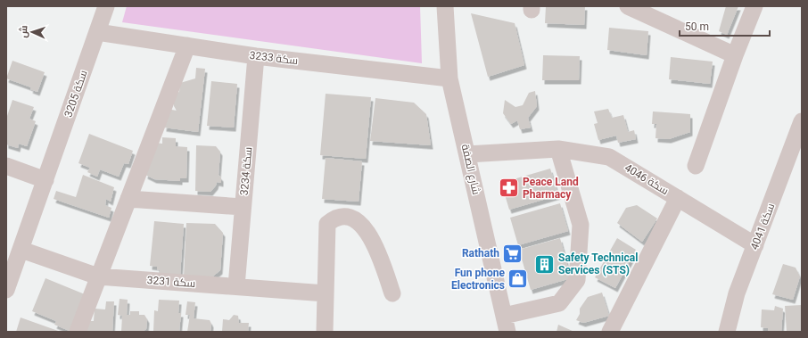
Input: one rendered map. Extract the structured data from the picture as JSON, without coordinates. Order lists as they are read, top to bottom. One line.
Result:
{"streets":{"street":["سكة 3233","سكة 3205","شارع الصفة","سكة 3234","سكة 4046","سكة 4041","سكة 3231"]},"crossings":[["سكة 3233","سكة 3205"],["سكة 3233","شارع الصفة"],["سكة 3233","سكة 3234"],["سكة 3205","سكة 3231"],["شارع الصفة","سكة 4046"],["سكة 3234","سكة 3231"]],"places":{"pharmacy":["Peace Land Pharmacy"],"supermarket":["Rathath"],"building":["Safety Technical Services (STS)"],"shop":["Fun phone Electronics"]},"scale_bar":"50 m","north":"left"}
